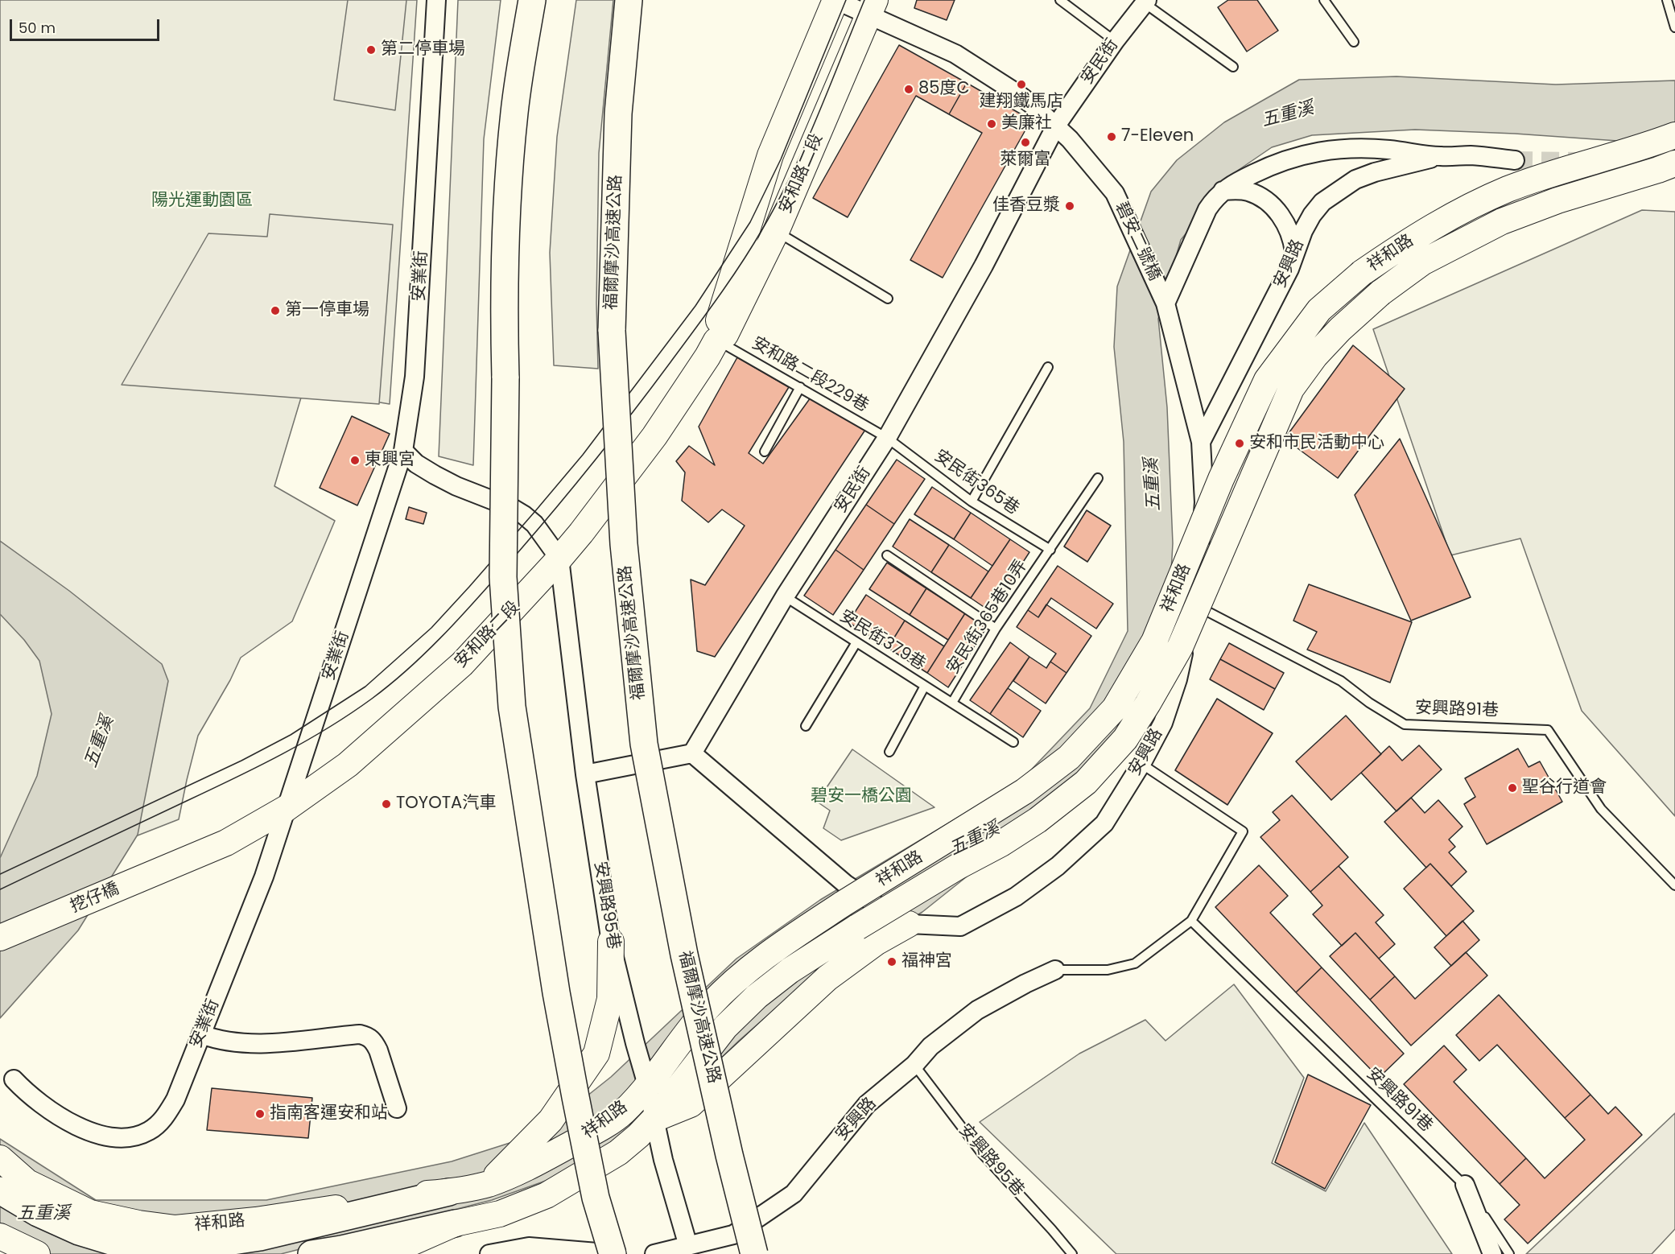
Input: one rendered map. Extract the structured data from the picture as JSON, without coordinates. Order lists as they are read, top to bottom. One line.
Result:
{"streets":{"highway":["福爾摩沙高速公路"],"main road":["安和路二段","祥和路","挖仔橋"],"street":["安民街","碧安二號橋","安興路","安業街","安興路95巷"],"lane":["安和路二段229巷","安民街365巷","安民街365巷10弄","安民街379巷","安興路91巷"]},"crossings":[["安民街","碧安二號橋"],["安民街","安和路二段229巷"],["安民街","安民街365巷"],["安民街","安民街379巷"],["安和路二段","安業街"],["安和路二段","安和路二段229巷"],["安和路二段","挖仔橋"],["安和路二段","安興路95巷"],["碧安二號橋","安興路"],["祥和路","安興路95巷"],["安興路","安興路91巷"],["安興路","安興路95巷"],["安和路二段229巷","安民街365巷"],["安民街365巷","安民街365巷10弄"]],"water":["五重溪"],"parks":["陽光運動園區","碧安一橋公園"],"places":["第二停車場","建翔鐵馬店","85度C","美廉社","7-Eleven","萊爾富","佳香豆漿","第一停車場","安和市民活動中心","東興宮","聖谷行道會","TOYOTA汽車","福神宮","指南客運安和站"],"scale_bar":"50 m"}
